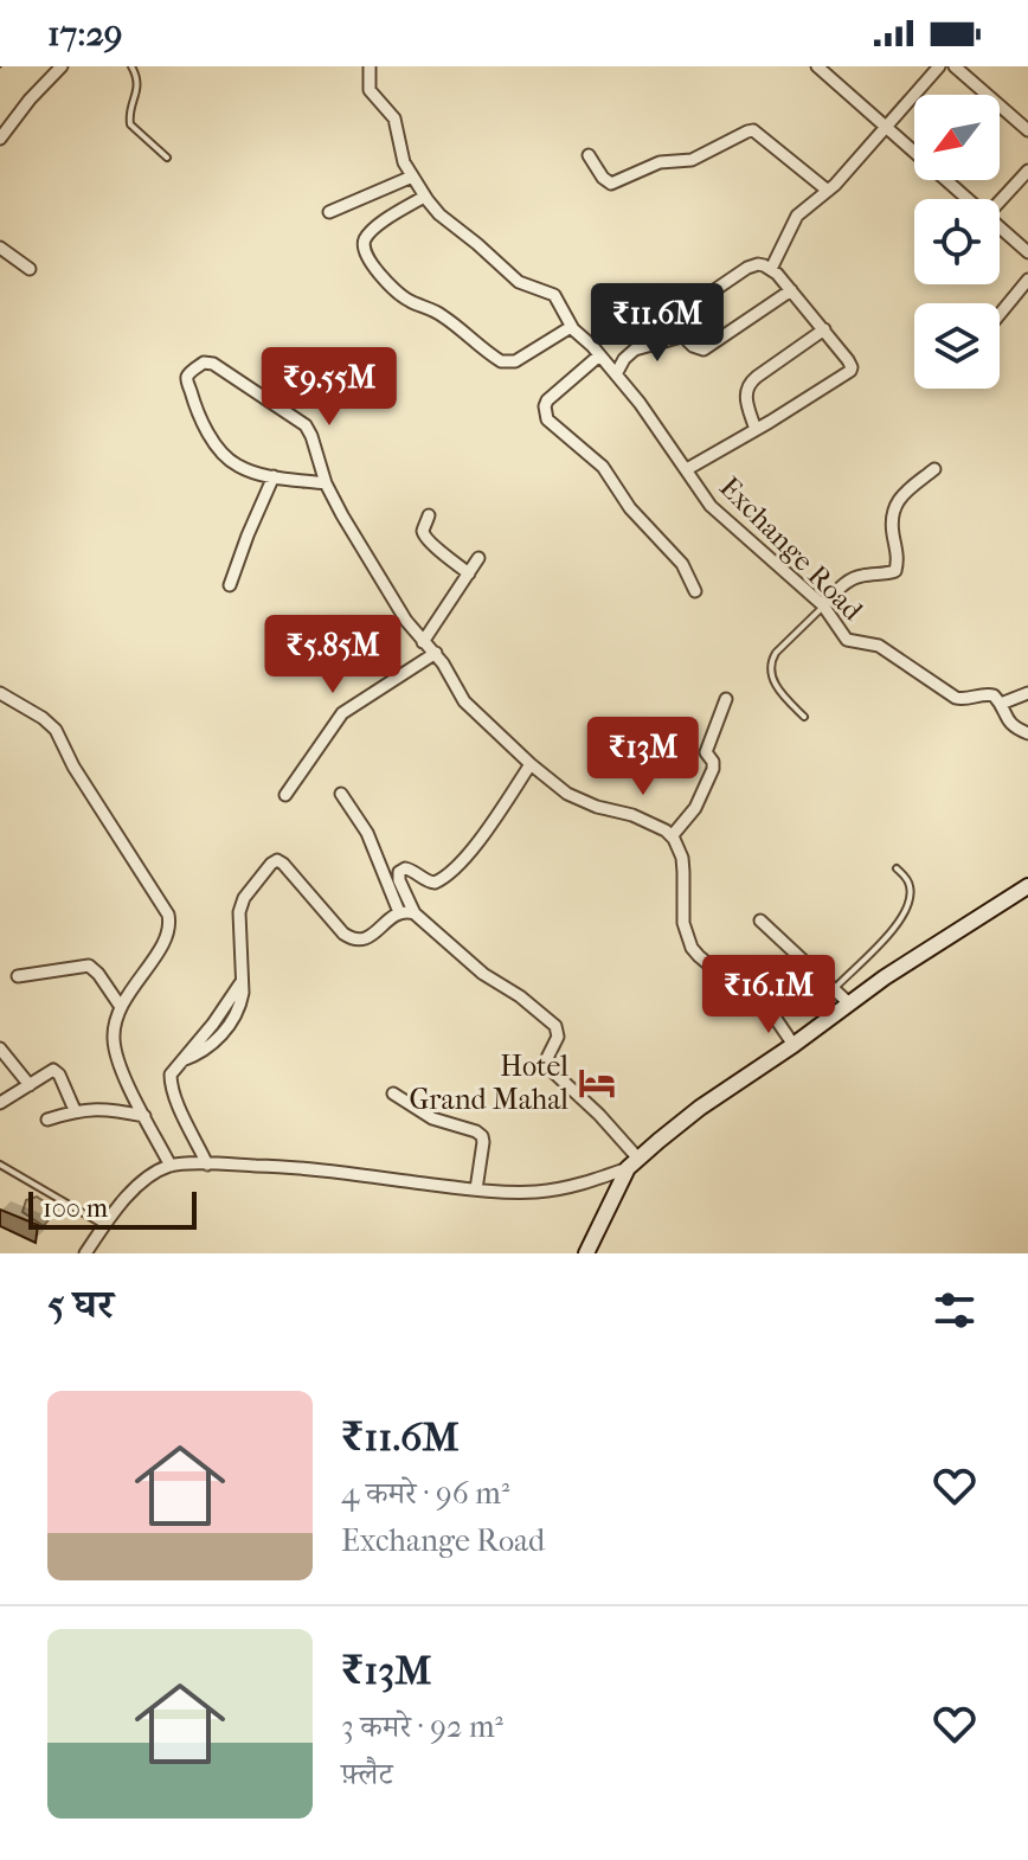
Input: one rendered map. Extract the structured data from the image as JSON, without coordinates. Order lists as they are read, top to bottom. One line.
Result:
{"streets":{"street":["Exchange Road"]},"places":{"hotel":["Hotel Grand Mahal"]},"scale_bar":"100 m","north":"bottom left","page":{"status":"17:29","price":["₹11.6M","₹9.55M","₹5.85M","₹13M","₹16.1M"],"scale":"100 m","heading":"5 घर","list":[{"name":"₹11.6M","note":"4 कमरे · 96 m² · Exchange Road"},{"name":"₹13M","note":"3 कमरे · 92 m² · फ़्लैट"}]}}
